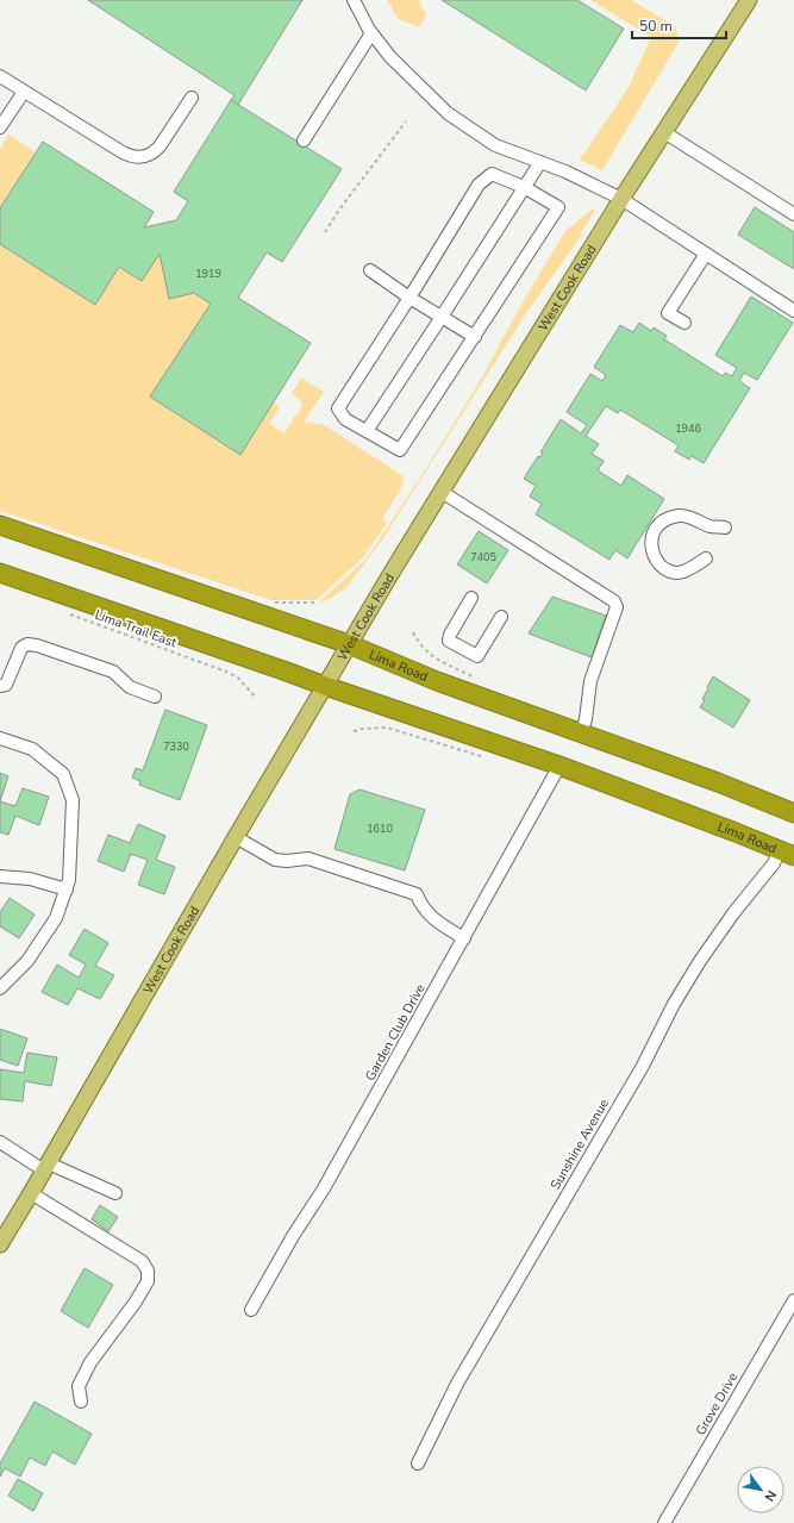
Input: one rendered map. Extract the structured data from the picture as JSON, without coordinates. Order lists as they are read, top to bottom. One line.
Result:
{"streets":{"highway":["Lima Road"],"main road":["West Cook Road"],"street":["Garden Club Drive","Sunshine Avenue","Grove Drive"],"path":["Lima Trail East"]},"crossings":[["West Cook Road","Lima Road"],["Lima Road","Garden Club Drive"],["Lima Road","Sunshine Avenue"]],"house_numbers":["1919","1946","7405","7330","1610"],"scale_bar":"50 m","north":"bottom right"}
